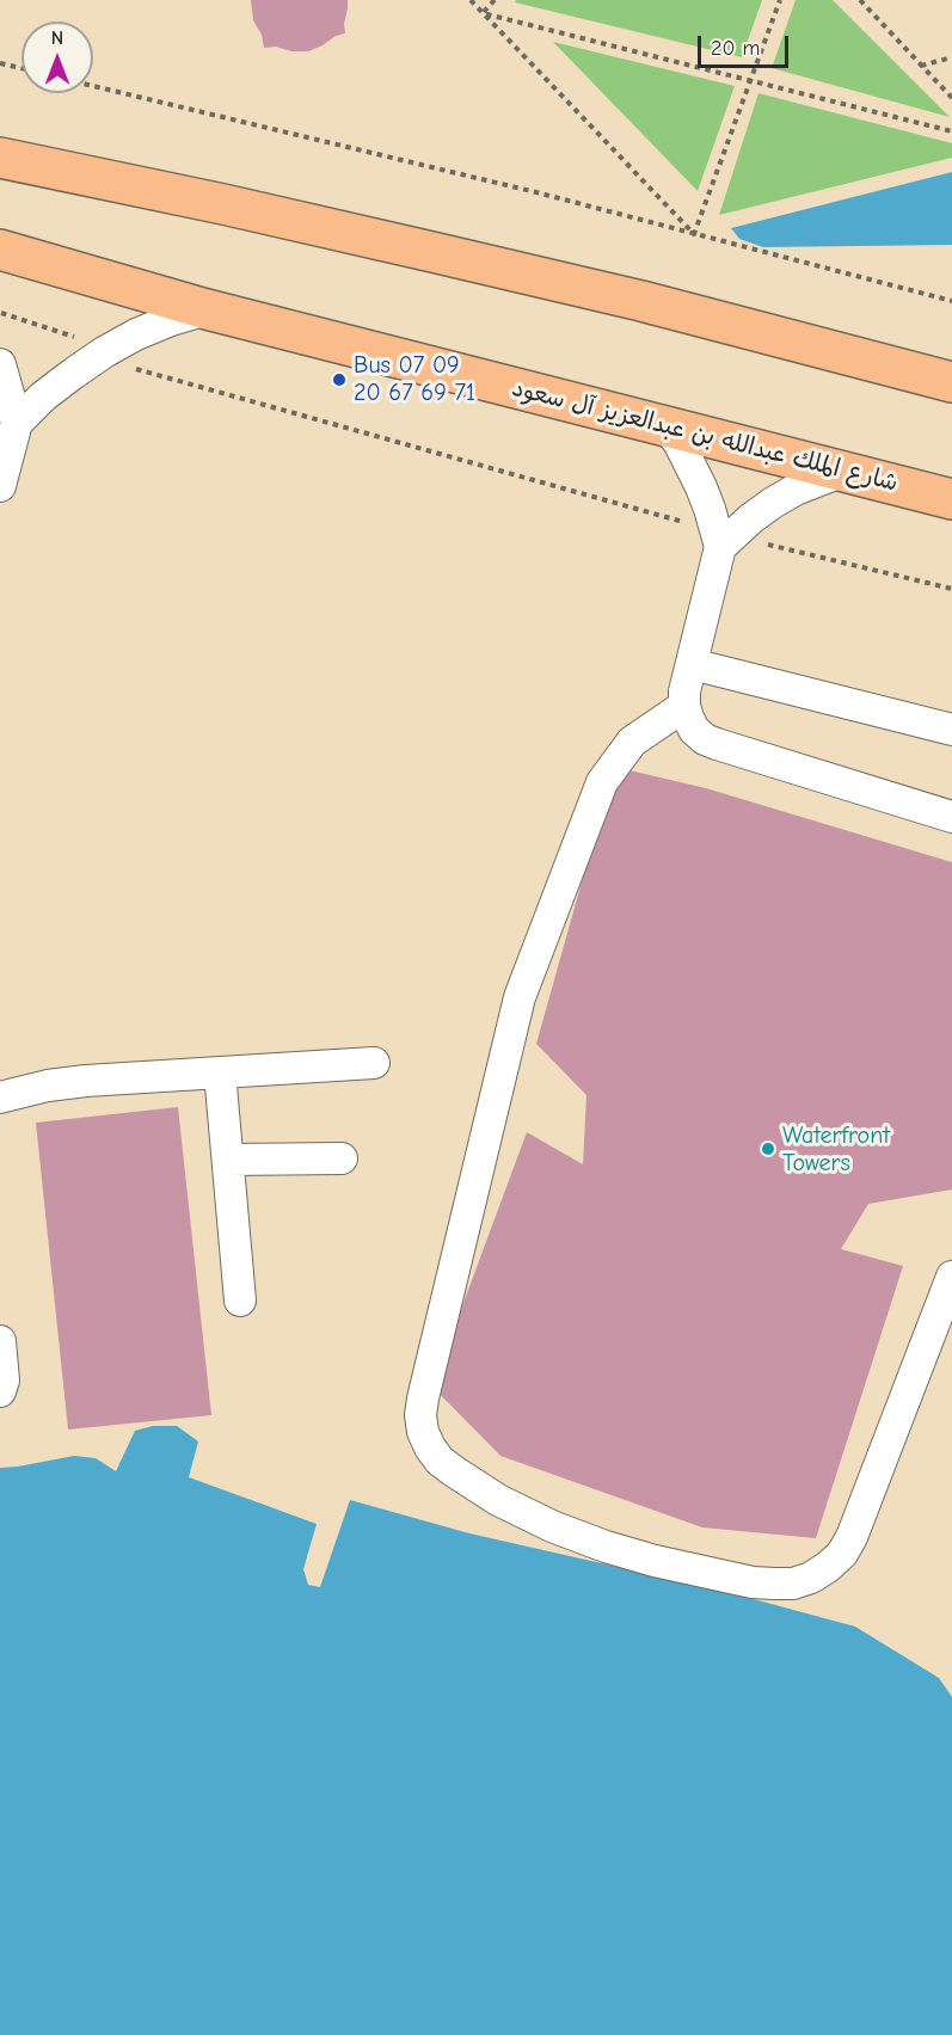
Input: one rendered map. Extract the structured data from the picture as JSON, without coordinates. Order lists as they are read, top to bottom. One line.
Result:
{"streets":{"main road":["شارع الملك عبدالله بن عبدالعزيز آل سعود"]},"places":["Bus 07 09 20 67 69 71","Waterfront Towers"],"scale_bar":"20 m","north":"top"}
